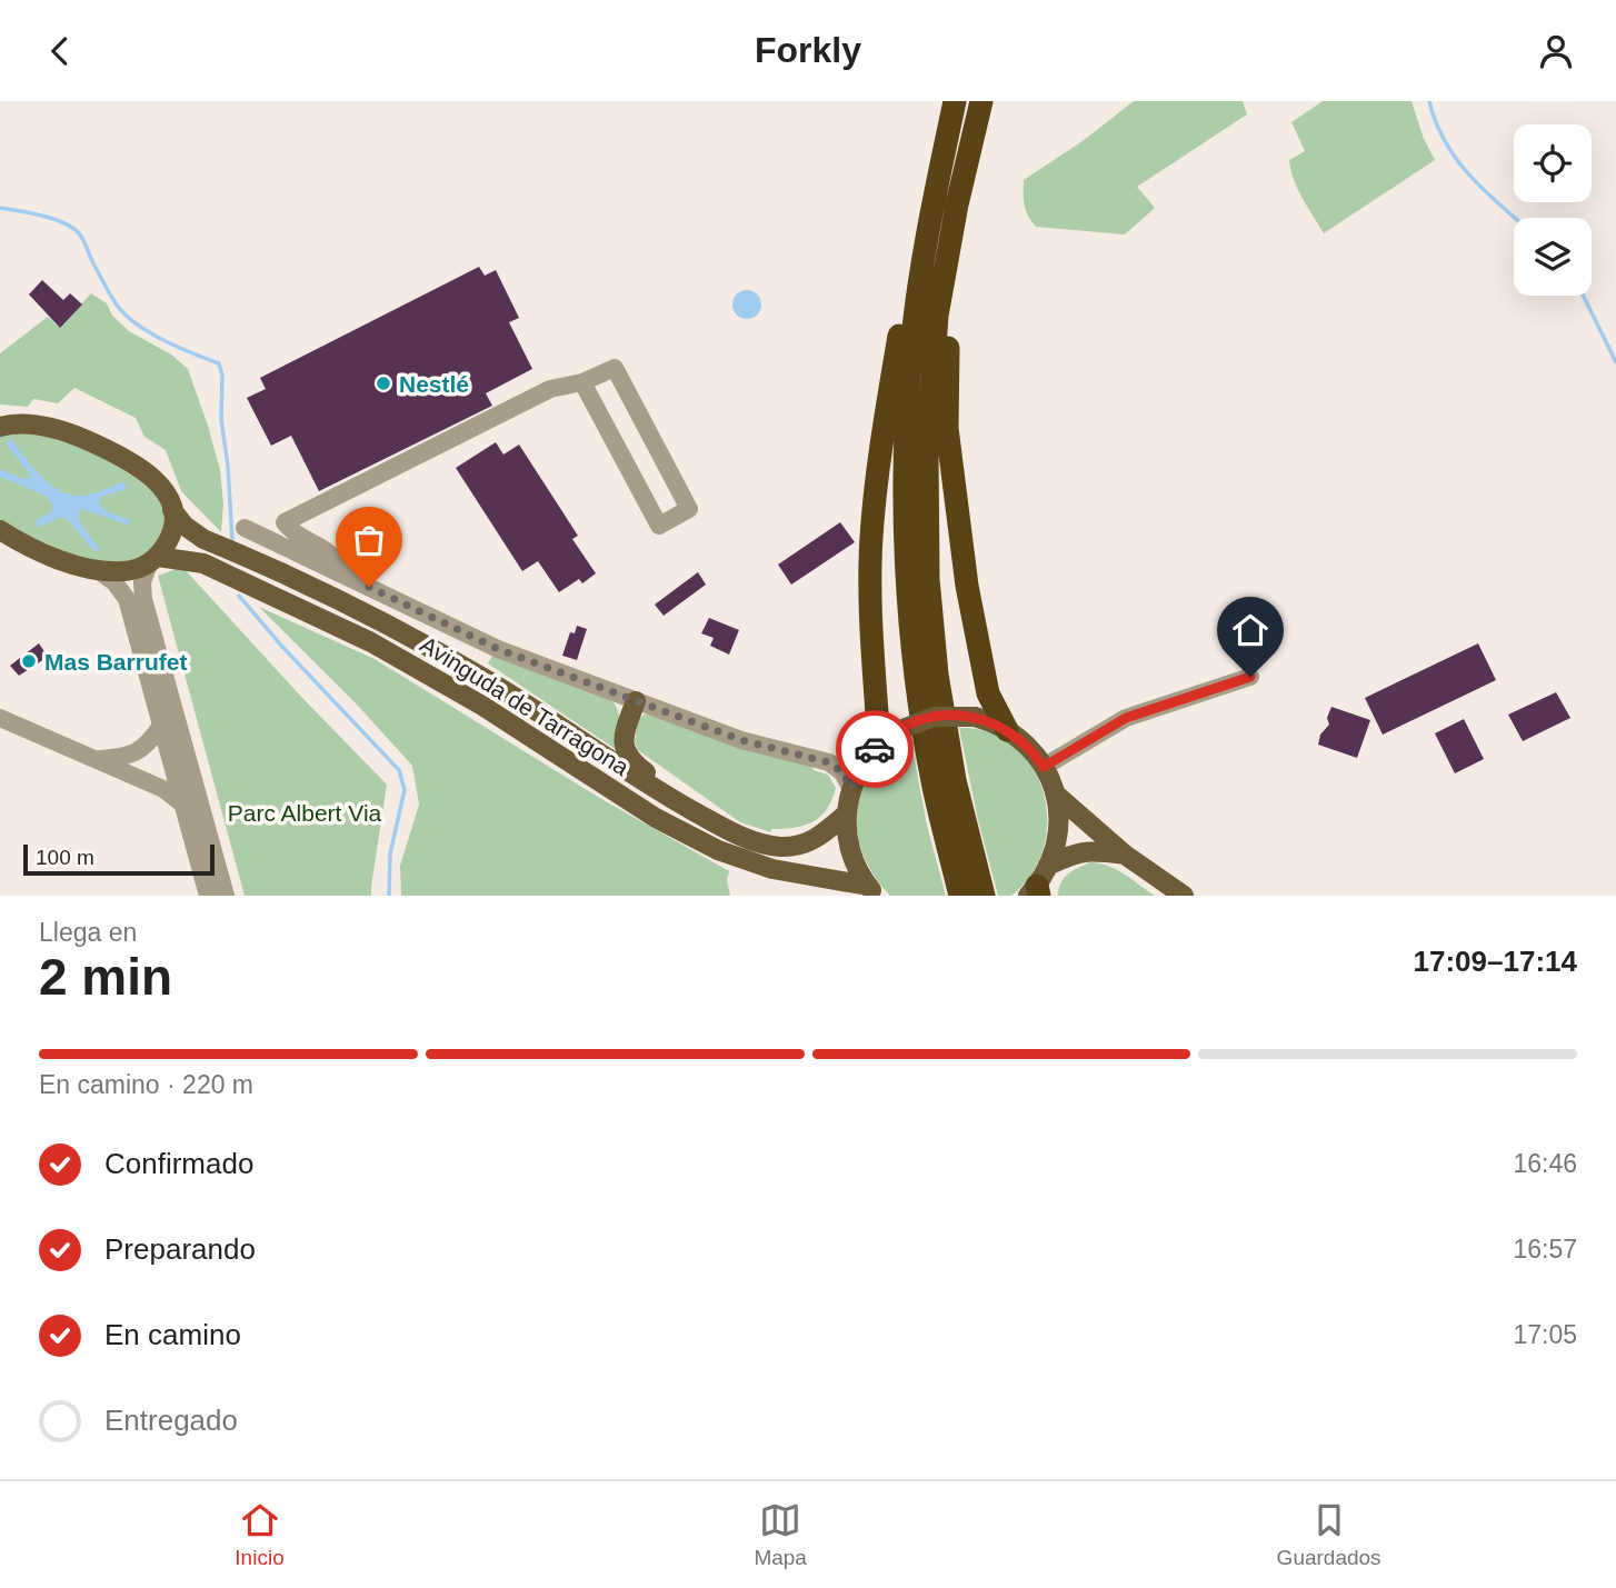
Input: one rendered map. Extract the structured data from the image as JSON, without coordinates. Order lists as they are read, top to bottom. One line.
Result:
{"streets":{"main road":["Avinguda de Tarragona"]},"parks":["Parc Albert Via"],"places":["Nestlé","Mas Barrufet"],"scale_bar":"100 m","page":{"header":"Forkly","scale":"100 m","heading":["2 min","Llega en","17:09–17:14"],"bar":"En camino · 220 m","list":[["Confirmado","16:46"],["Preparando","16:57"],["En camino","17:05"],"Entregado"],"tabs":["Inicio","Mapa","Guardados"]}}
